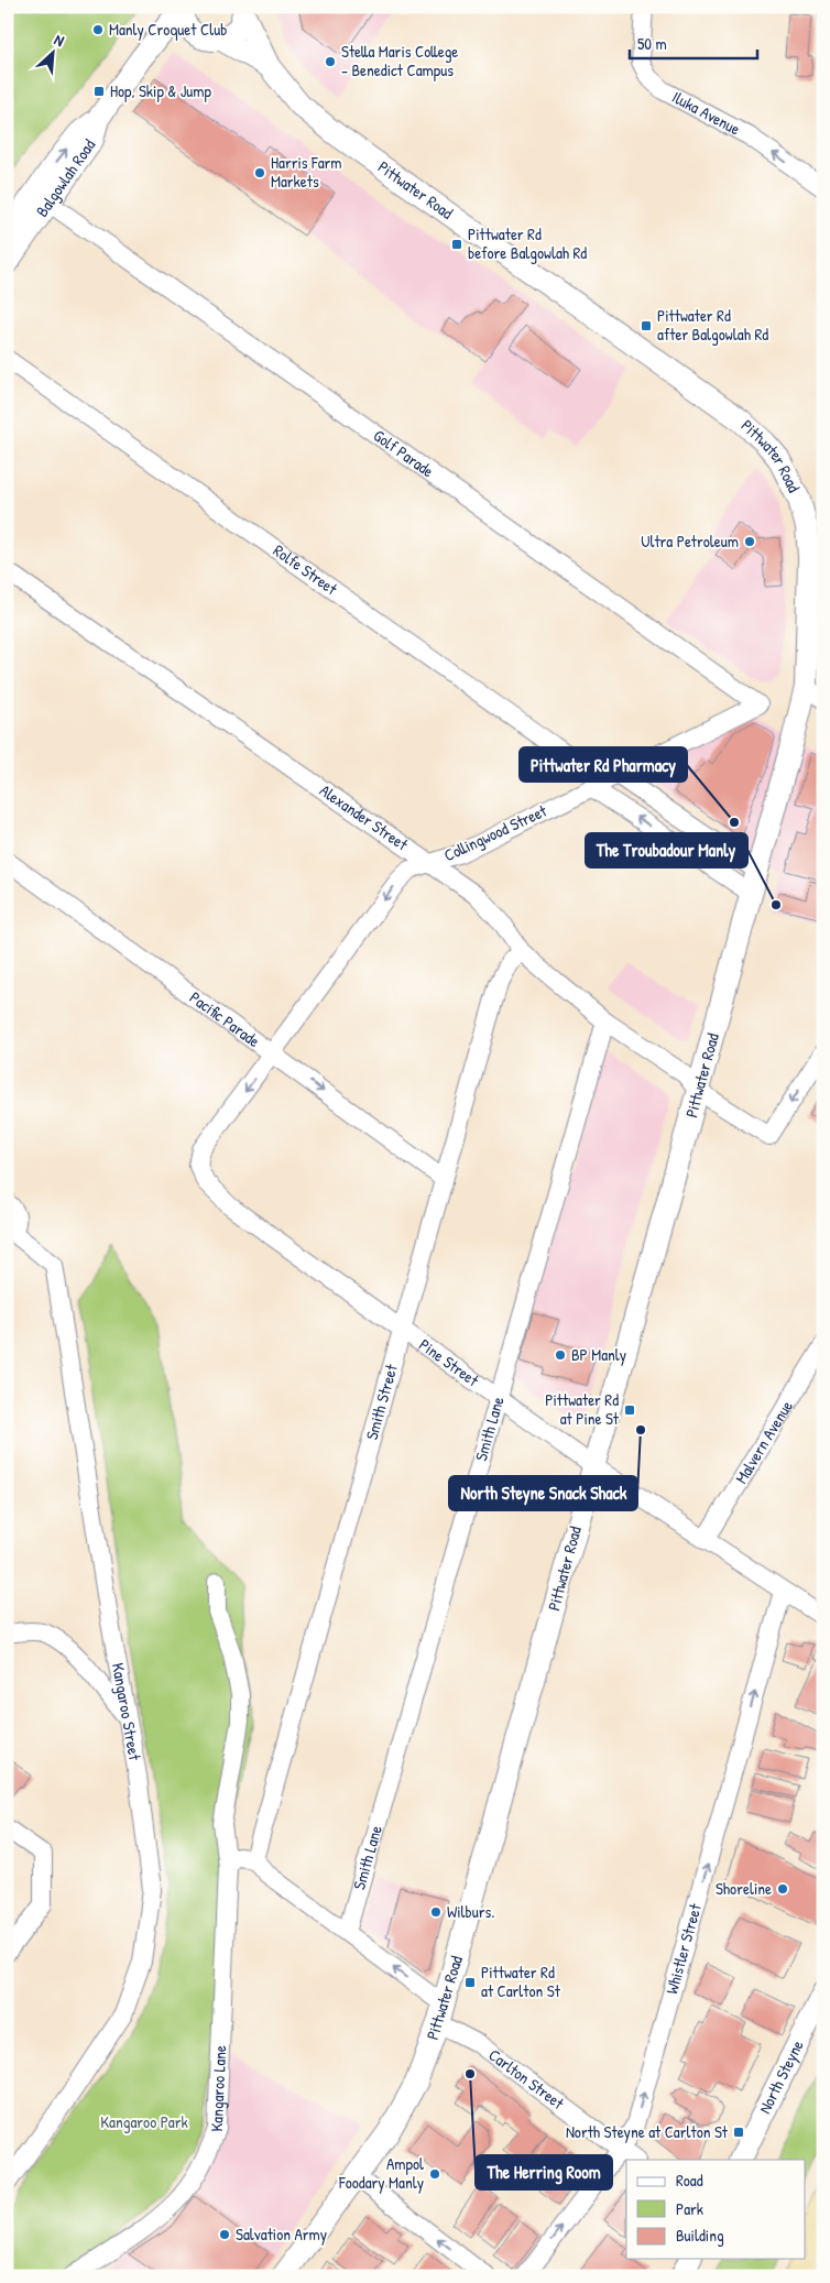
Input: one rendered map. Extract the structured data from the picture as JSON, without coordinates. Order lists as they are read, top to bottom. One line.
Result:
{"streets":{"main road":["Balgowlah Road","Pittwater Road","North Steyne"],"street":["Iluka Avenue","Golf Parade","Rolfe Street","Alexander Street","Collingwood Street","Pacific Parade","Pine Street","Smith Street","Smith Lane","Malvern Avenue","Kangaroo Street","Whistler Street","Carlton Street","Kangaroo Lane"]},"crossings":[["Balgowlah Road","Pittwater Road"],["Balgowlah Road","Golf Parade"],["Pittwater Road","Rolfe Street"],["Pittwater Road","Alexander Street"],["Pittwater Road","Pine Street"],["Pittwater Road","Carlton Street"],["Golf Parade","Collingwood Street"],["Rolfe Street","Collingwood Street"],["Alexander Street","Collingwood Street"],["Alexander Street","Smith Street"],["Alexander Street","Smith Lane"],["Collingwood Street","Pacific Parade"],["Collingwood Street","Pine Street"],["Pacific Parade","Smith Street"],["Pine Street","Smith Street"],["Pine Street","Smith Lane"],["Pine Street","Malvern Avenue"],["Pine Street","Whistler Street"],["Smith Street","Carlton Street"],["Smith Lane","Carlton Street"],["Whistler Street","Carlton Street"]],"one_way":["Iluka Avenue","Collingwood Street","Pacific Parade","Whistler Street"],"parks":["Kangaroo Park"],"places":{"other":["Manly Croquet Club","Stella Maris College - Benedict Campus","Harris Farm Markets","Ultra Petroleum","Pittwater Rd Pharmacy","The Troubadour Manly","BP Manly","North Steyne Snack Shack","Shoreline","Wilburs.","The Herring Room","Ampol Foodary Manly","Salvation Army"],"transit":["Hop, Skip & Jump","Pittwater Rd before Balgowlah Rd","Pittwater Rd after Balgowlah Rd","Pittwater Rd at Pine St","Pittwater Rd at Carlton St","North Steyne at Carlton St"]},"legend":["Road","Park","Building"],"scale_bar":"50 m","north":"top right"}
